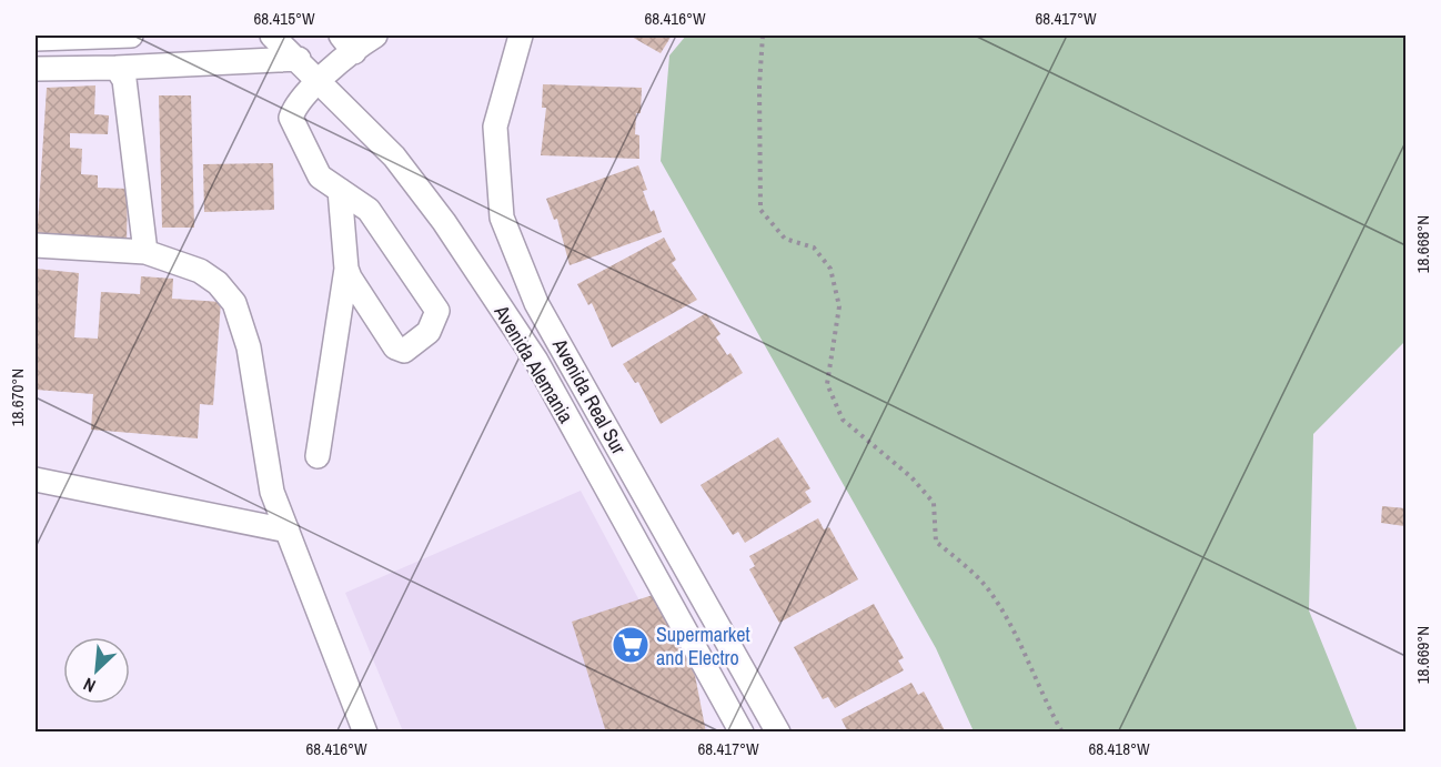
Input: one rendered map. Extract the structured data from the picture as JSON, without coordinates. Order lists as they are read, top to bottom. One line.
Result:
{"streets":{"street":["Avenida Alemania","Avenida Real Sur"]},"places":{"supermarket":["Supermarket and Electro"]},"north":"bottom left","coordinates":["68.415°W","68.416°W","68.417°W","18.668°N","18.670°N","18.669°N","68.418°W"]}
